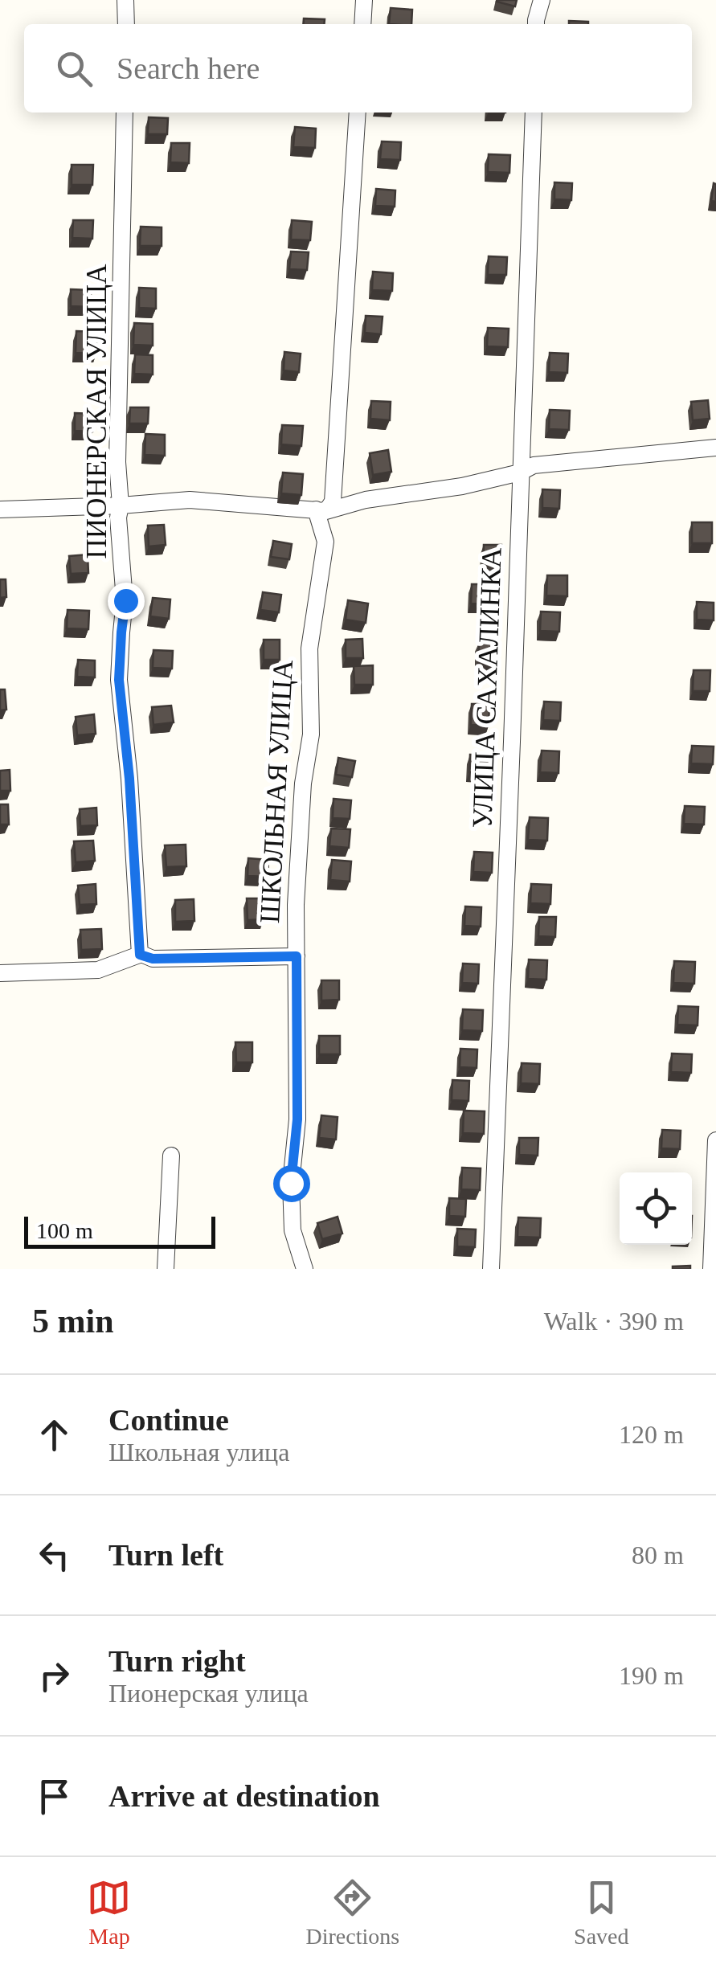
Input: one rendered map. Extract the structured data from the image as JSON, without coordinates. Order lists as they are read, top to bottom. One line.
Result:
{"streets":{"street":["ПИОНЕРСКАЯ УЛИЦА","УЛИЦА САХАЛИНКА","ШКОЛЬНАЯ УЛИЦА"]},"scale_bar":"100 m","page":{"search":"Search here","scale":"100 m","heading":["5 min","Walk · 390 m"],"list":[["Continue","Школьная улица","120 m"],["Turn left","80 m"],["Turn right","Пионерская улица","190 m"],"Arrive at destination"],"nav":["Map","Directions","Saved"]}}
